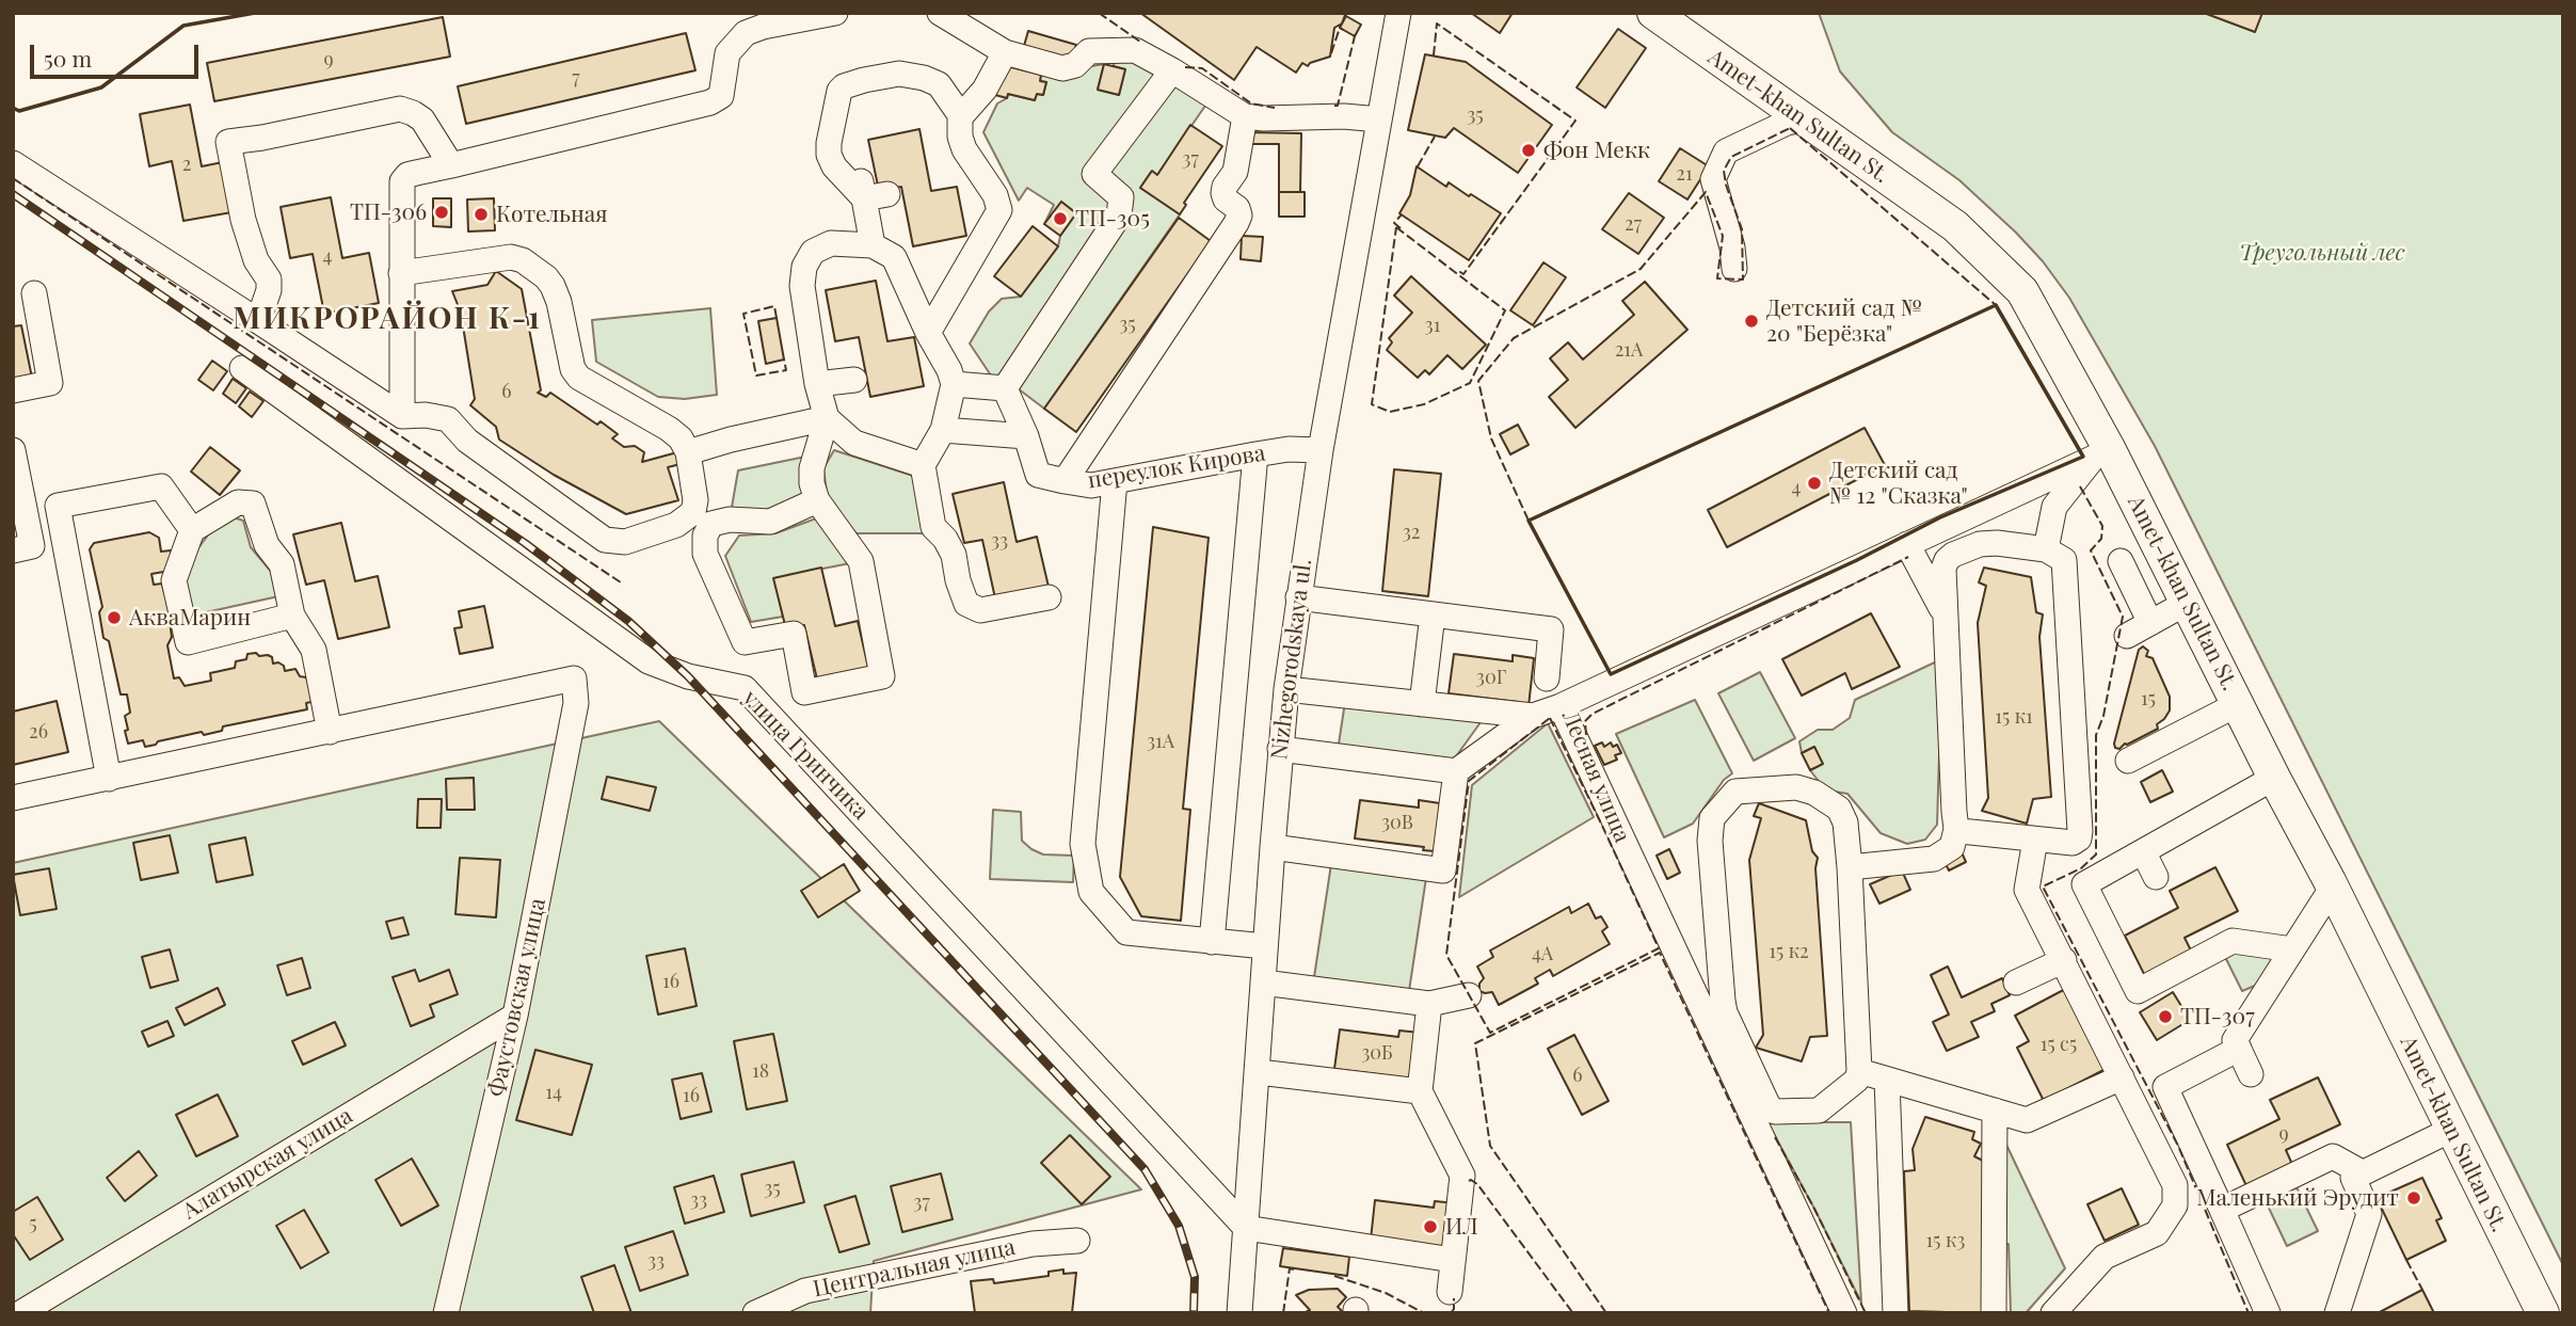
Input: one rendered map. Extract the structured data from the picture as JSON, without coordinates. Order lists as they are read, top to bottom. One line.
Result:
{"streets":{"main road":["Amet-khan Sultan St."],"street":["переулок Кирова","Nizhegorodskaya ul.","улица Гринчика","Лесная улица","Фаустовская улица","Алатырская улица","Центральная улица"]},"crossings":[["Amet-khan Sultan St.","Лесная улица"],["переулок Кирова","Nizhegorodskaya ul."],["Nizhegorodskaya ul.","улица Гринчика"],["Фаустовская улица","Алатырская улица"]],"districts":["МИКРОРАЙОН К-1"],"parks":["Треугольный лес"],"places":["Фон Мекк","ТП-306","Котельная","ТП-305","Детский сад № 20 \"Берёзка\"","Детский сад № 12 \"Сказка\"","АкваМарин","ТП-307","Маленький Эрудит","ИЛ"],"house_numbers":["9","7","35","37","2","21","27","4","35","31","21А","6","4","32","33","30Г","15","15 к1","26","31А","30В","15 к2","4А","16","15 с5","30Б","18","6","14","16","9","35","33","37","5","15 к3","33"],"scale_bar":"50 m"}
